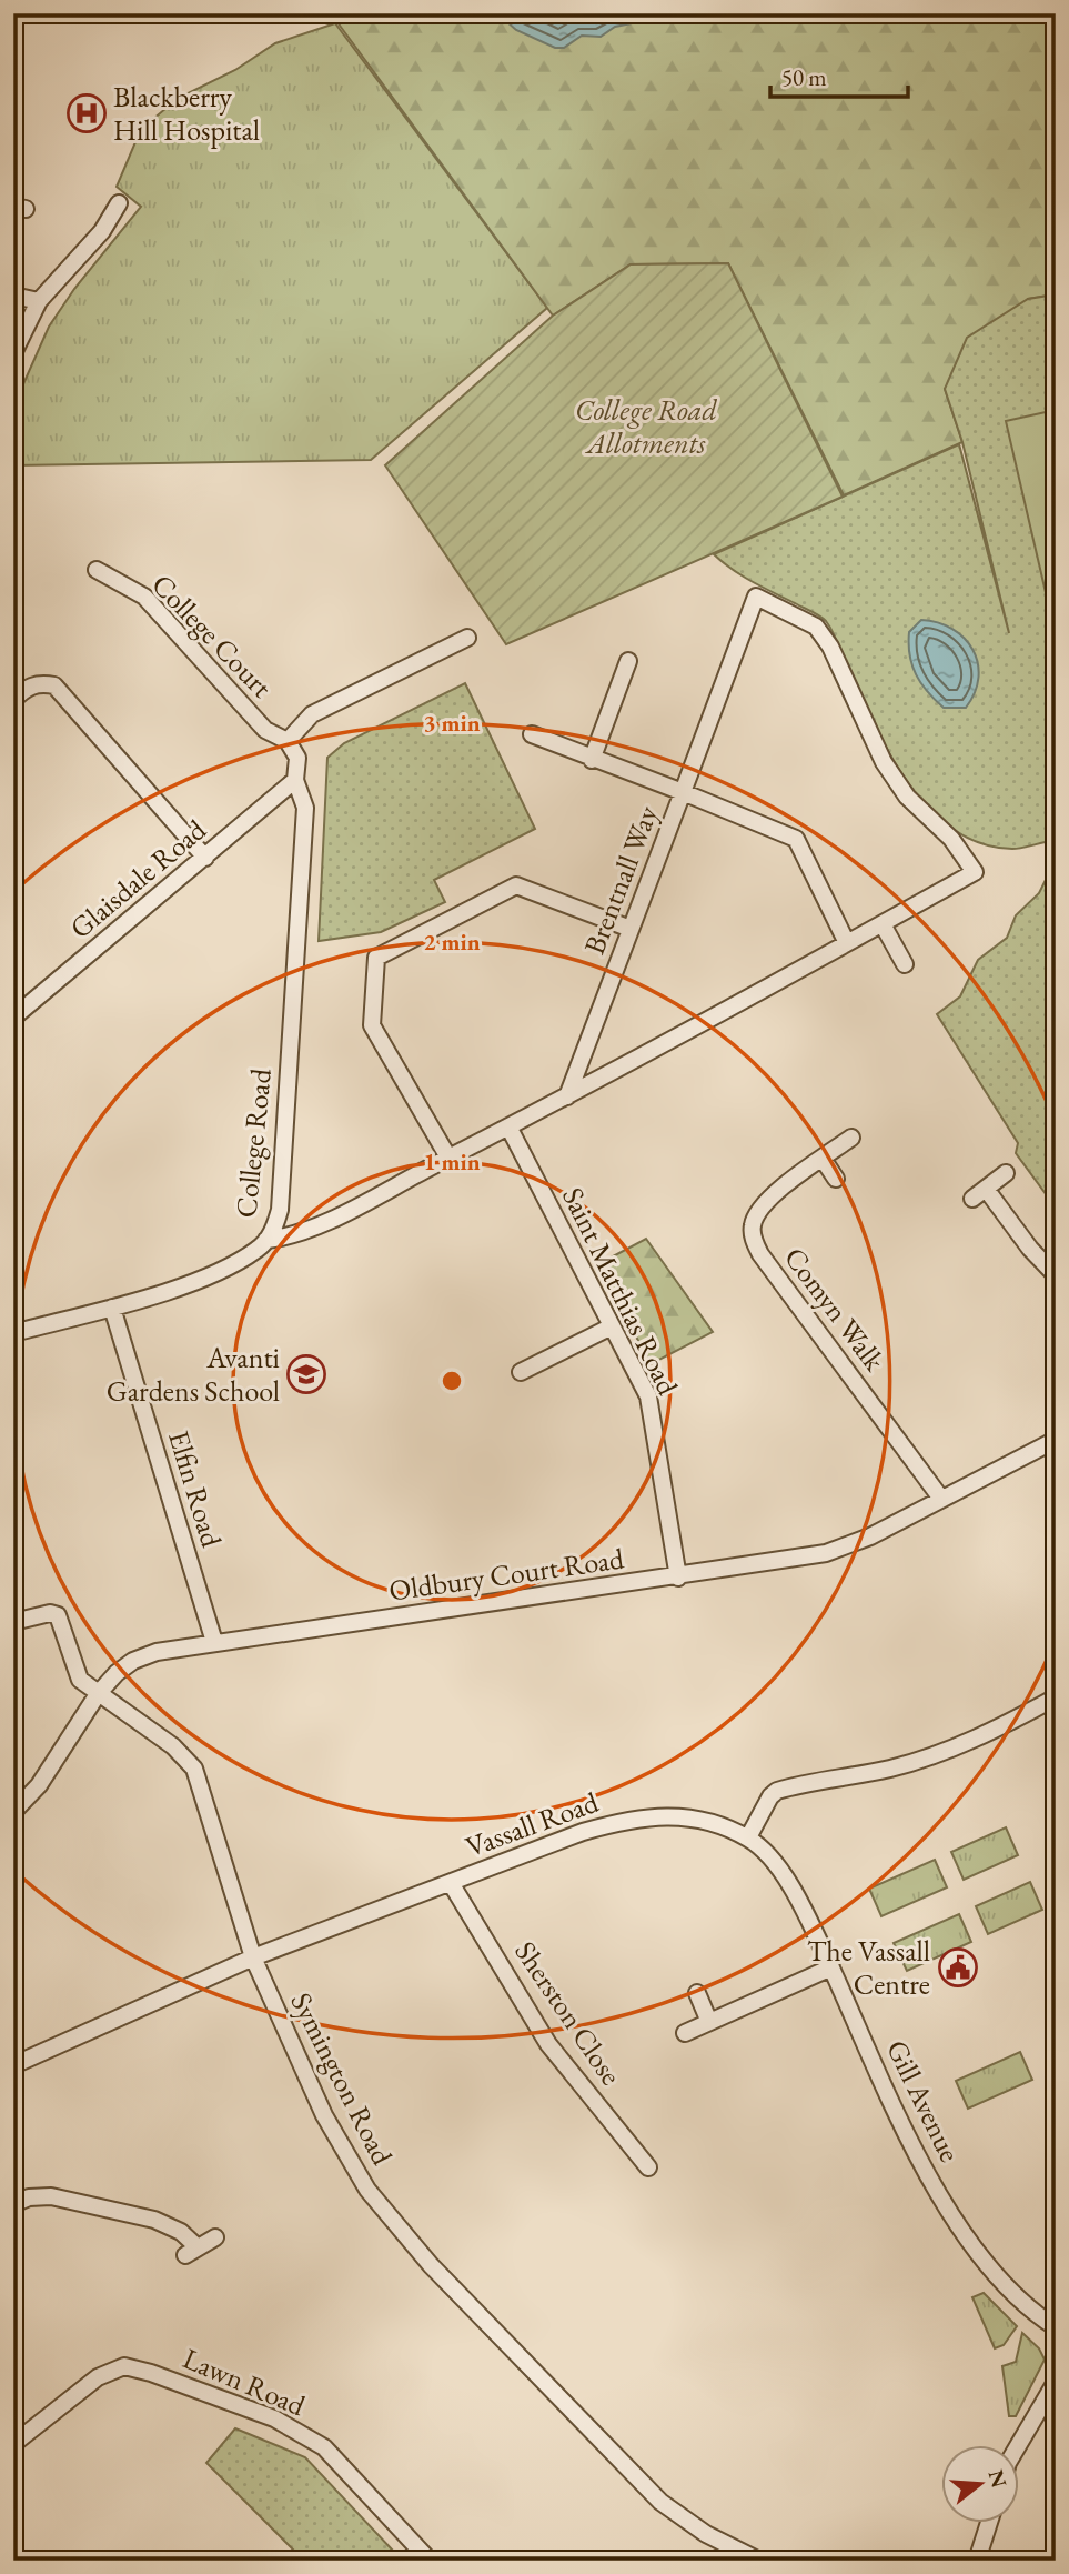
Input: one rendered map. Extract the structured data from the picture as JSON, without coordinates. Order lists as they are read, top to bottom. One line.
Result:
{"streets":{"street":["College Court","Glaisdale Road","Brentnall Way","College Road","Saint Matthias Road","Comyn Walk","Elfin Road","Oldbury Court Road","Vassall Road","Sherston Close","Symington Road","Gill Avenue","Lawn Road"]},"crossings":[["Glaisdale Road","College Road"],["College Road","Elfin Road"],["Saint Matthias Road","Oldbury Court Road"],["Comyn Walk","Oldbury Court Road"],["Elfin Road","Oldbury Court Road"],["Oldbury Court Road","Symington Road"],["Vassall Road","Sherston Close"],["Vassall Road","Symington Road"],["Vassall Road","Gill Avenue"]],"parks":["College Road Allotments"],"places":{"hospital":["Blackberry Hill Hospital"],"school or university":["Avanti Gardens School"],"public building":["The Vassall Centre"]},"scale_bar":"50 m","north":"right","rings":["3 min","2 min","1 min"]}
